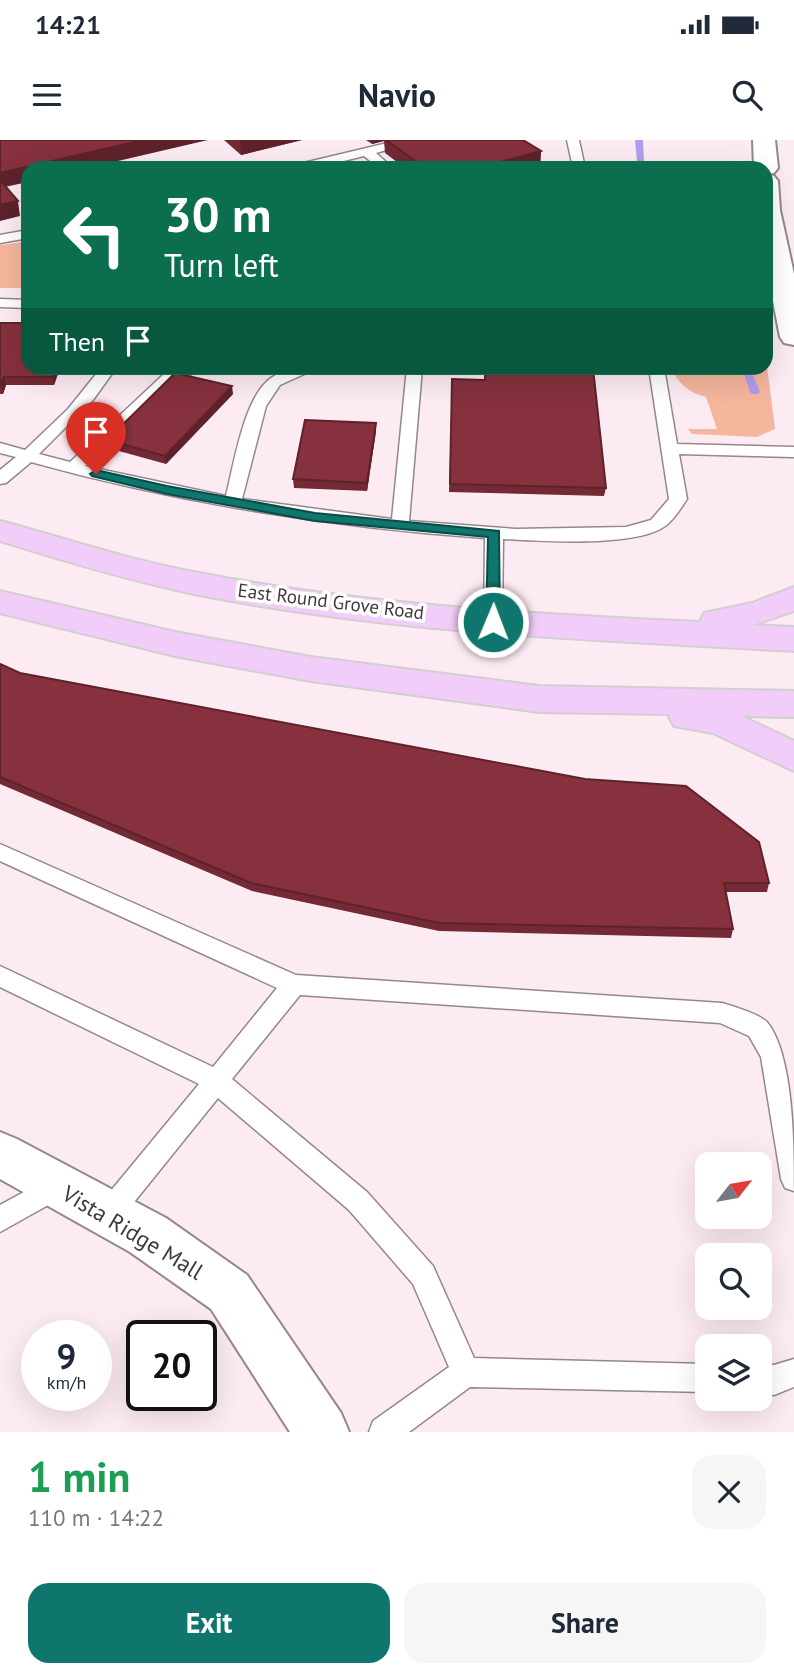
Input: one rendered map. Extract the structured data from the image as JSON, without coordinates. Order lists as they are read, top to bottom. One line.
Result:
{"streets":{"main road":["East Round Grove Road","Vista Ridge Mall"]},"north":"top right","page":{"status":"14:21","header":"Navio","turn":["30 m","Turn left"],"then":"Then","speed":"9 km/h","limit":"20","heading":["1 min","110 m · 14:22"],"buttons":["Exit","Share"]}}
